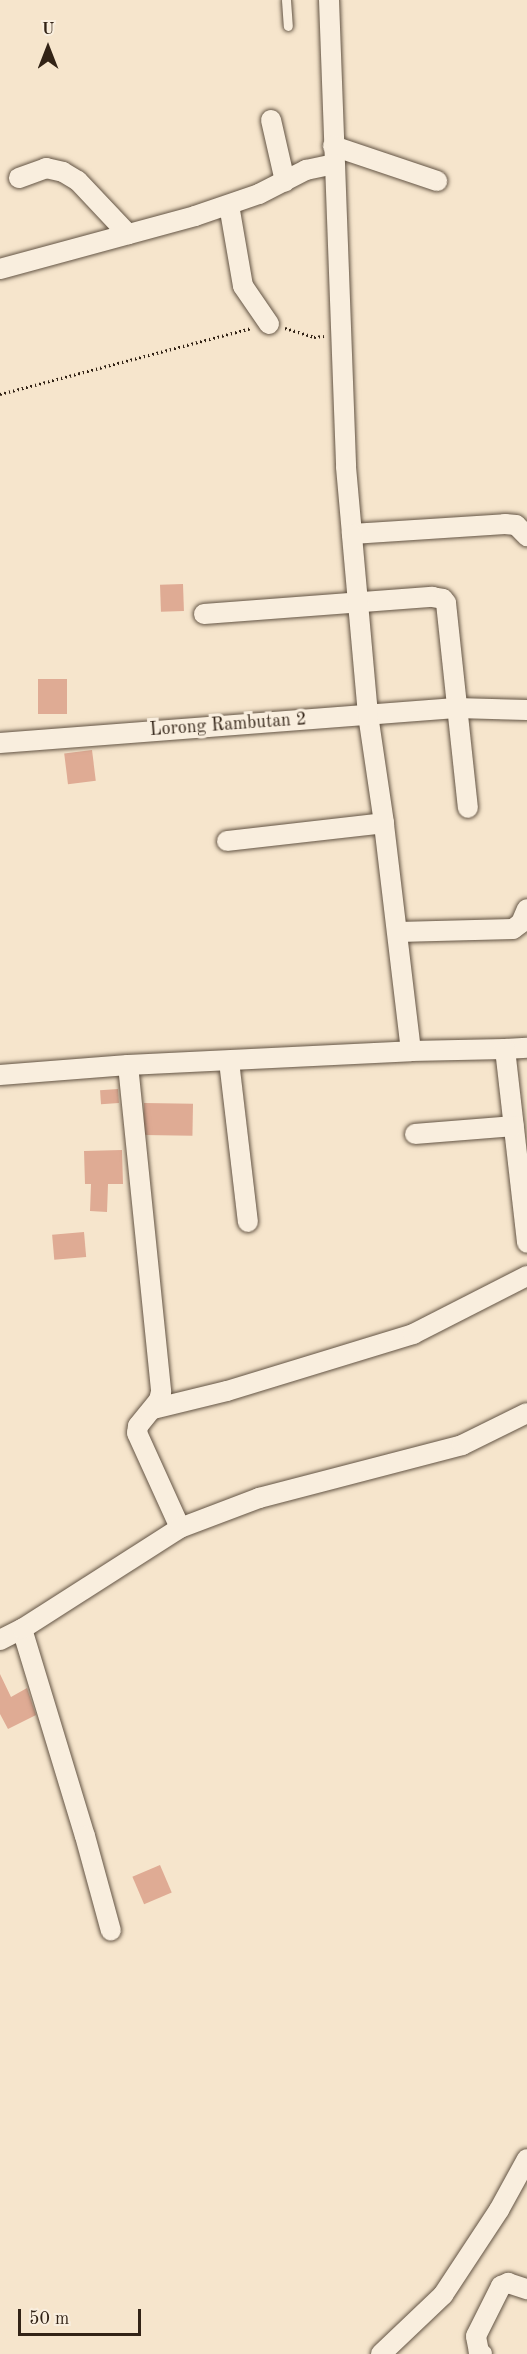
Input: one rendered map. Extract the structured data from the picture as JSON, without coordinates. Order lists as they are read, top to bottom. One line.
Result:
{"streets":{"street":["Lorong Rambutan 2"]},"scale_bar":"50 m","north":"top"}
